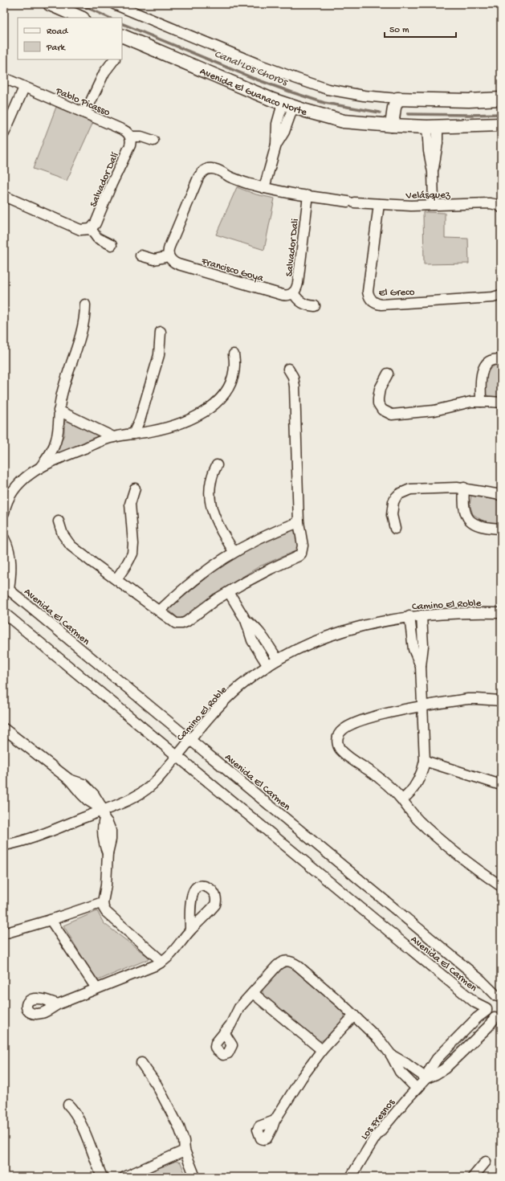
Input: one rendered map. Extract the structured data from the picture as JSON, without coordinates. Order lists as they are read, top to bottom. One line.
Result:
{"streets":{"street":["Avenida El Guanaco Norte","Pablo Picasso","Salvador Dalí","Velásquez","Salvador Dali","Francisco Goya","El Greco","Camino El Roble","Avenida El Carmen","Los Fresnos"]},"crossings":[["Pablo Picasso","Salvador Dalí"],["Velásquez","Salvador Dali"],["Velásquez","Francisco Goya"],["Velásquez","El Greco"],["Salvador Dali","Francisco Goya"],["Camino El Roble","Avenida El Carmen"],["Avenida El Carmen","Los Fresnos"]],"water":["Canal Los Choros"],"legend":["Road","Park"],"scale_bar":"50 m"}
